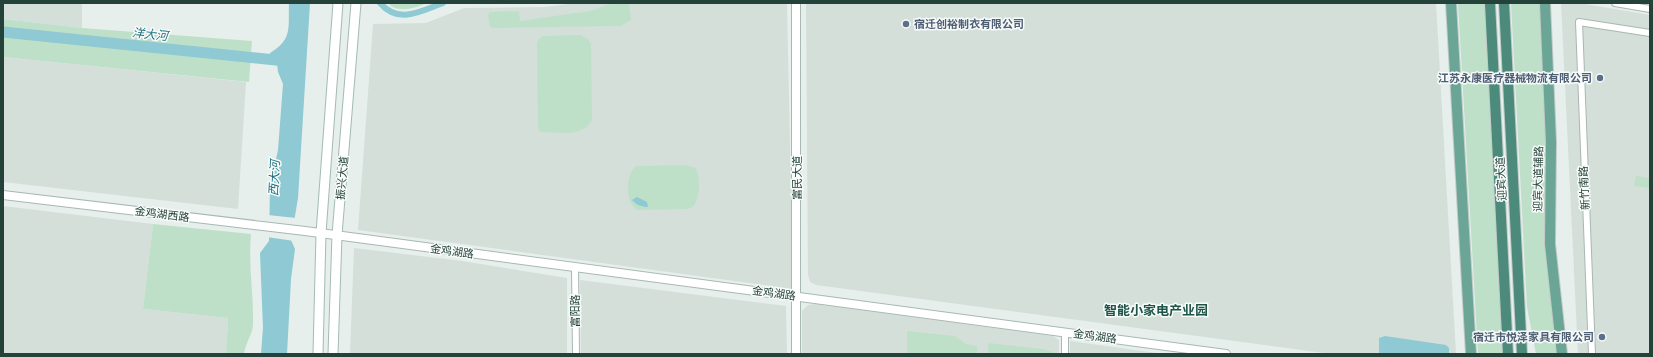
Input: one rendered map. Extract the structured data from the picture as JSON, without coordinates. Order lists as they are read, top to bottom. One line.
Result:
{"streets":{"highway":["迎宾大道"],"main road":["振兴大道","迎宾大道辅路"],"street":["富民大道","新竹南路","金鸡湖西路","金鸡湖路","富阳路"]},"crossings":[["振兴大道","金鸡湖西路"],["振兴大道","金鸡湖路"],["富民大道","金鸡湖路"],["金鸡湖西路","金鸡湖路"],["金鸡湖路","富阳路"]],"districts":["智能小家电产业园"],"water":["洋大河","西大河"],"places":["宿迁创裕制衣有限公司","江苏永康医疗器械物流有限公司","宿迁市悦泽家具有限公司"]}
